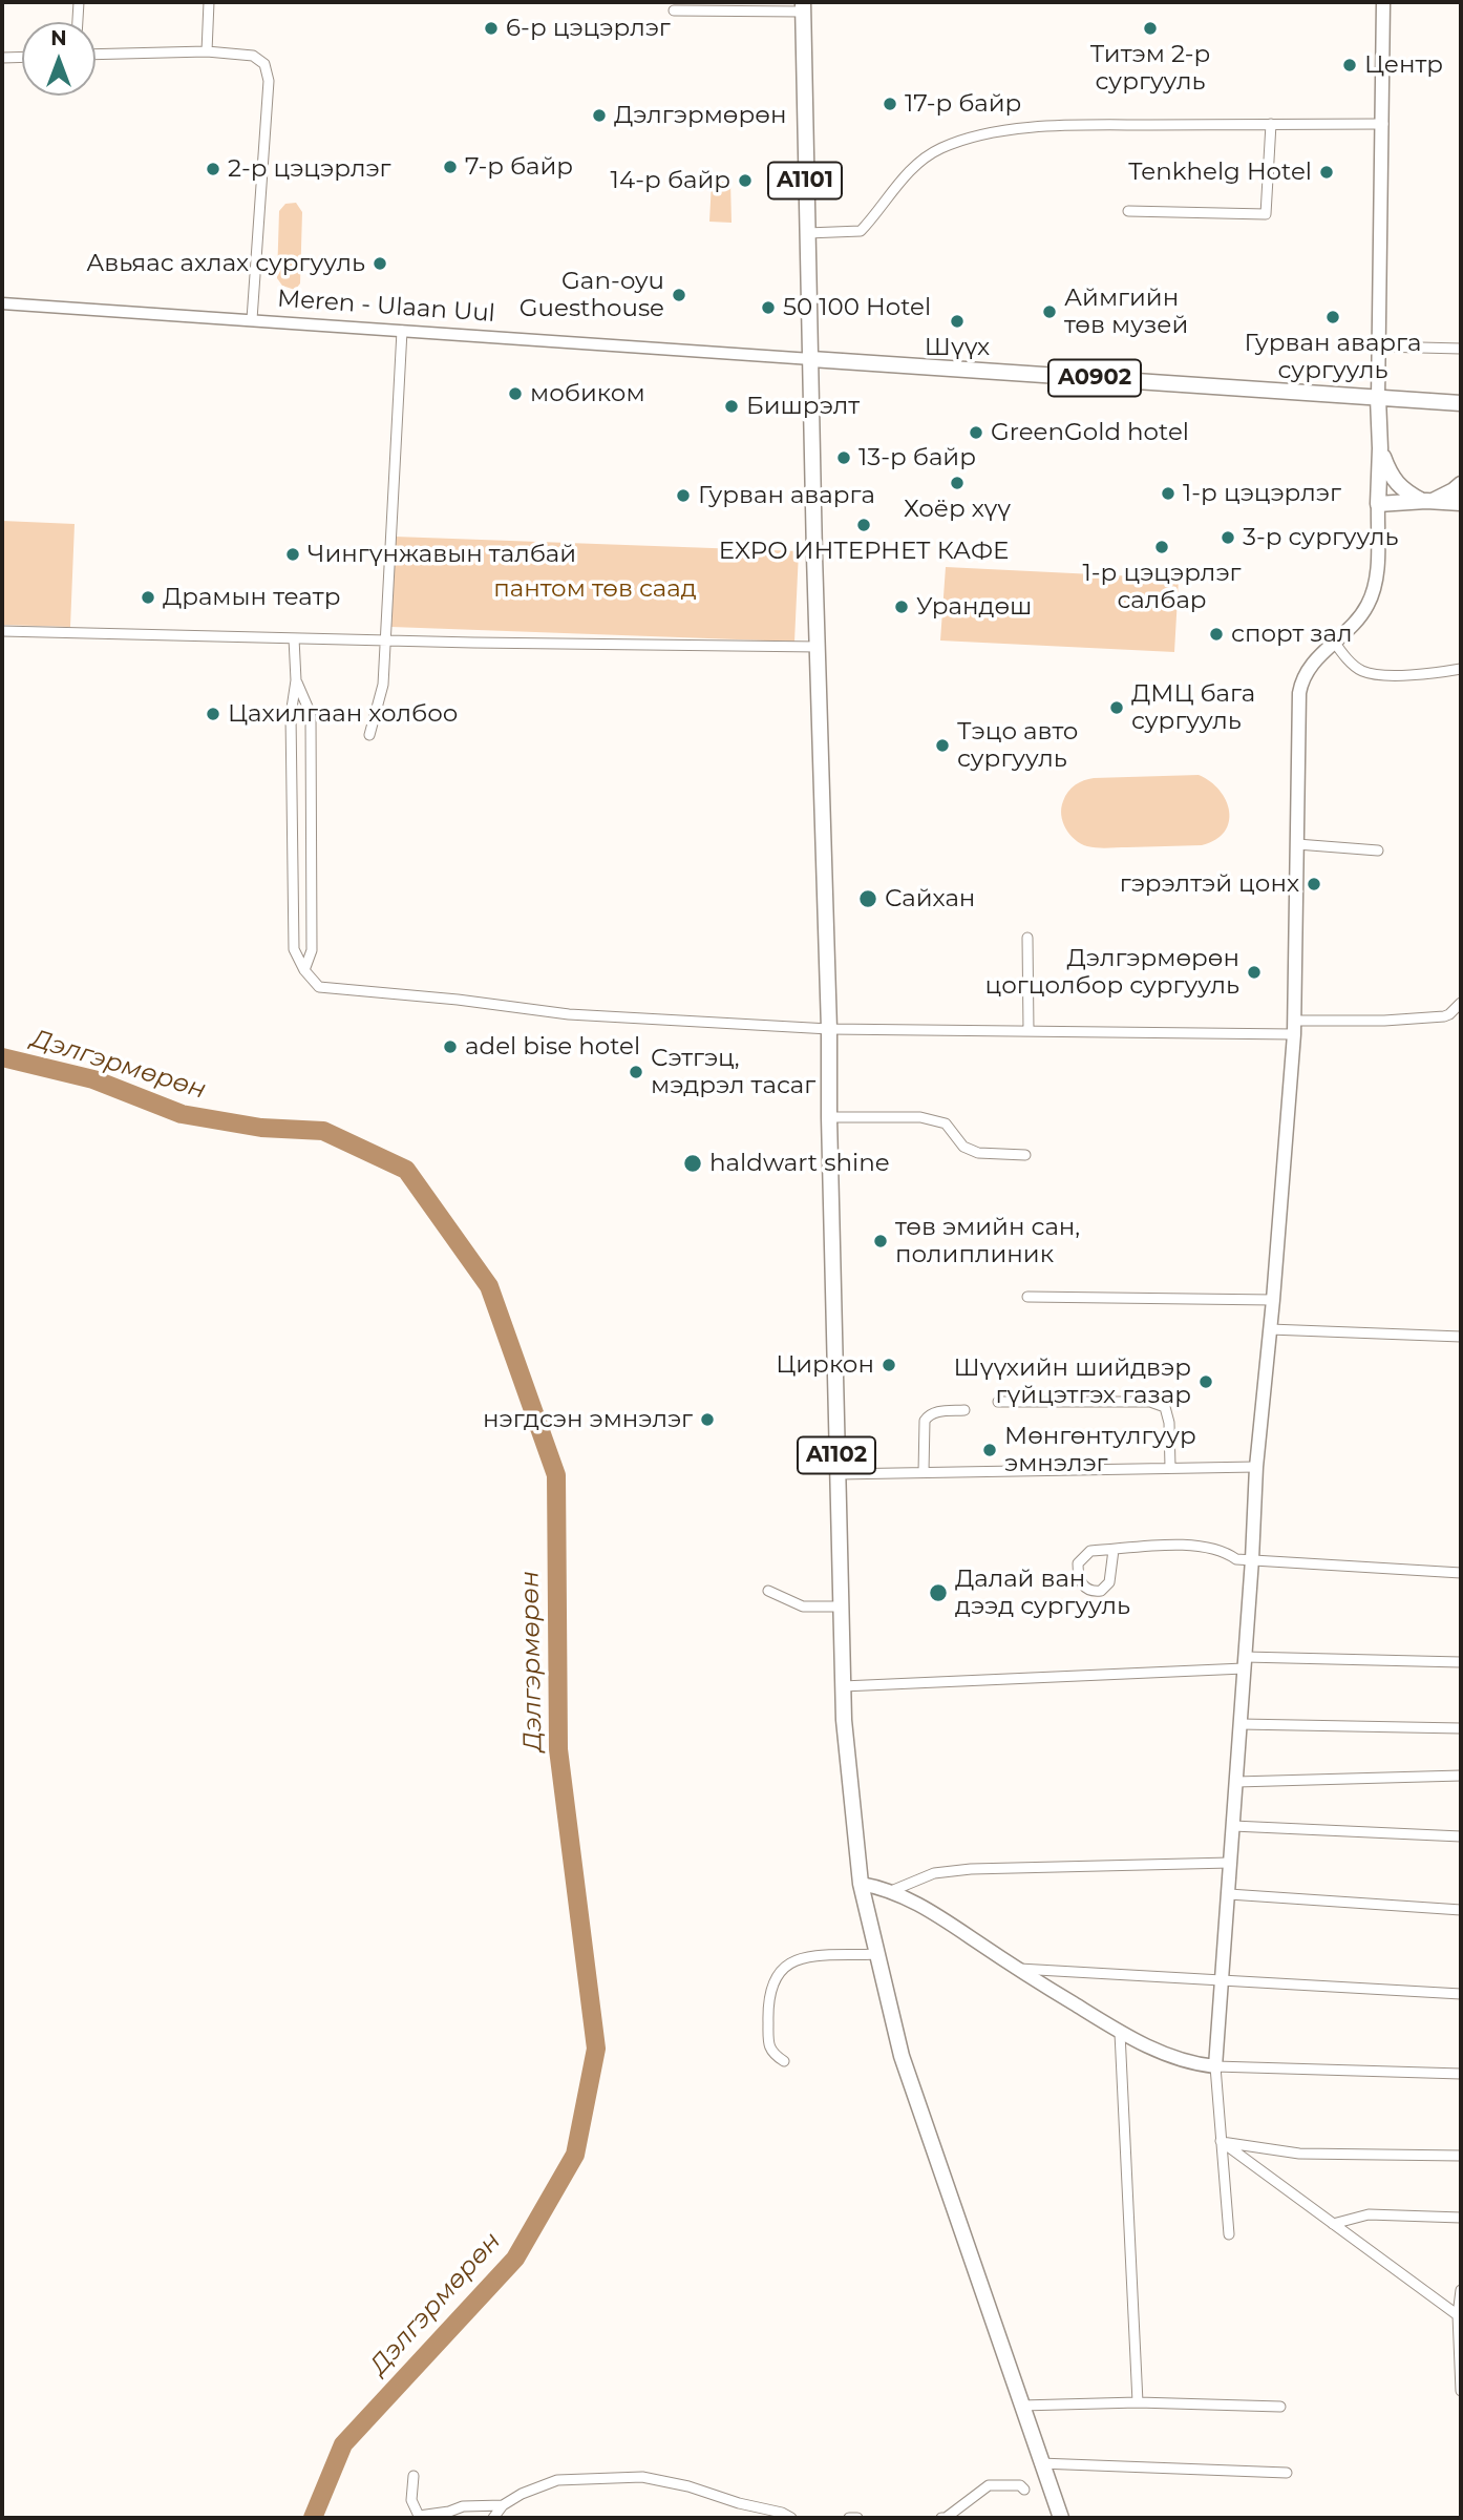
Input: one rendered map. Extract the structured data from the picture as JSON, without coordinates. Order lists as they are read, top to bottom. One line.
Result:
{"streets":{"main road":["A1101","A0902","A1102"],"street":["Meren - Ulaan Uul"]},"crossings":[["A1101","Meren - Ulaan Uul"],["A1101","A0902"],["A1101","A1102"],["Meren - Ulaan Uul","A0902"],["Meren - Ulaan Uul","A1102"],["A0902","A1102"]],"water":["Дэлгэрмөрөн"],"parks":["пантом төв саад"],"places":["6-р цэцэрлэг","Титэм 2-р сургууль","Центр","17-р байр","Дэлгэрмөрөн","7-р байр","2-р цэцэрлэг","Tenkhelg Hotel","14-р байр","Авьяас ахлах сургууль","Gan-oyu Guesthouse","50 100 Hotel","Аймгийн төв музей","Гурван аварга сургууль","Шүүх","мобиком","Бишрэлт","GreenGold hotel","13-р байр","Хоёр хүү","1-р цэцэрлэг","Гурван аварга","EXPO ИНТЕРНЕТ КАФЕ","3-р сургууль","1-р цэцэрлэг салбар","Чингүнжавын талбай","Драмын театр","Урандөш","спорт зал","ДМЦ бага сургууль","Цахилгаан холбоо","Тэцо авто сургууль","гэрэлтэй цонх","Сайхан","Дэлгэрмөрөн цогцолбор сургууль","adel bise hotel","Сэтгэц, мэдрэл тасаг","haldwart shine","төв эмийн сан, полиплиник","Циркон","Шүүхийн шийдвэр гүйцэтгэх газар","нэгдсэн эмнэлэг","Мөнгөнтулгуур эмнэлэг","Далай ван дээд сургууль"],"north":"top"}
